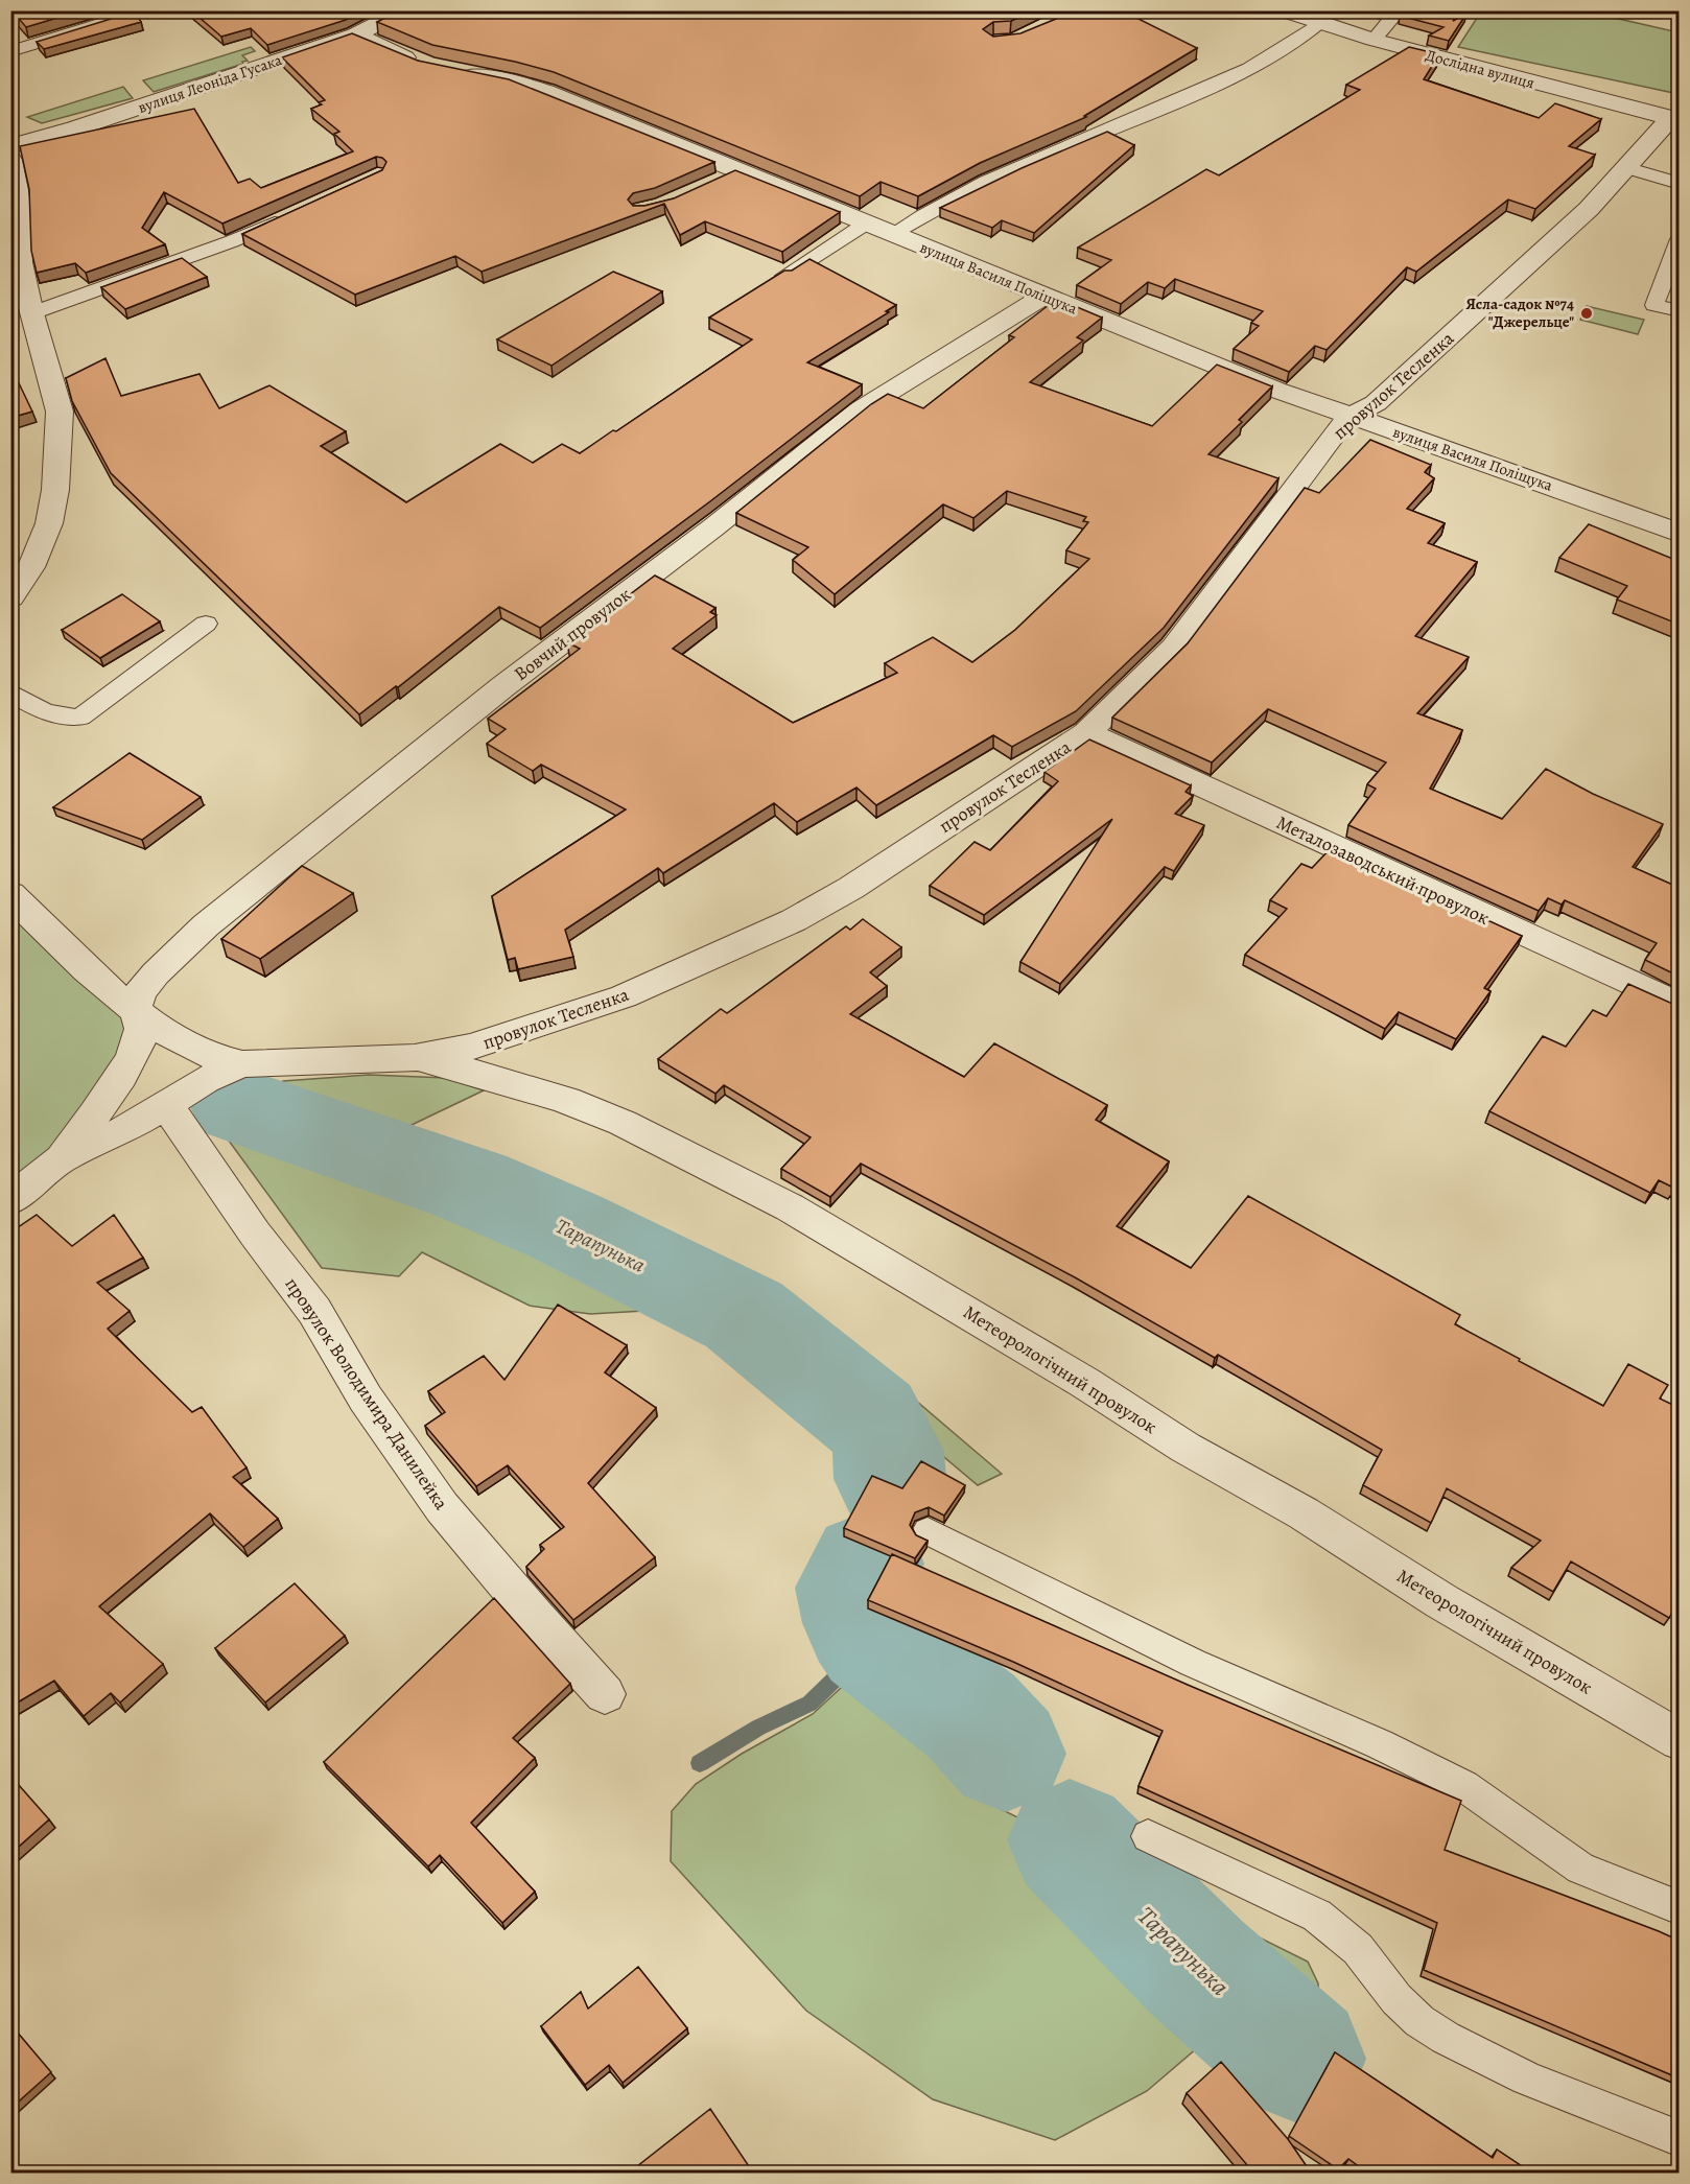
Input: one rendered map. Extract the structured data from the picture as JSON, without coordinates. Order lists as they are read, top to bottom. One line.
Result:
{"streets":{"street":["Дослідна вулиця","вулиця Леоніда Гусака","вулиця Василя Поліщука","провулок Тесленка","Вовчий провулок","Металозаводський провулок","Метеорологічний провулок","провулок Володимира Данилейка"]},"crossings":[["Дослідна вулиця","провулок Тесленка"],["вулиця Леоніда Гусака","вулиця Василя Поліщука"],["вулиця Василя Поліщука","провулок Тесленка"],["вулиця Василя Поліщука","Вовчий провулок"],["провулок Тесленка","Вовчий провулок"],["провулок Тесленка","Металозаводський провулок"],["провулок Тесленка","Метеорологічний провулок"]],"water":["Тарапунька"],"places":["Ясла-садок №74 \"Джерельце\""]}
